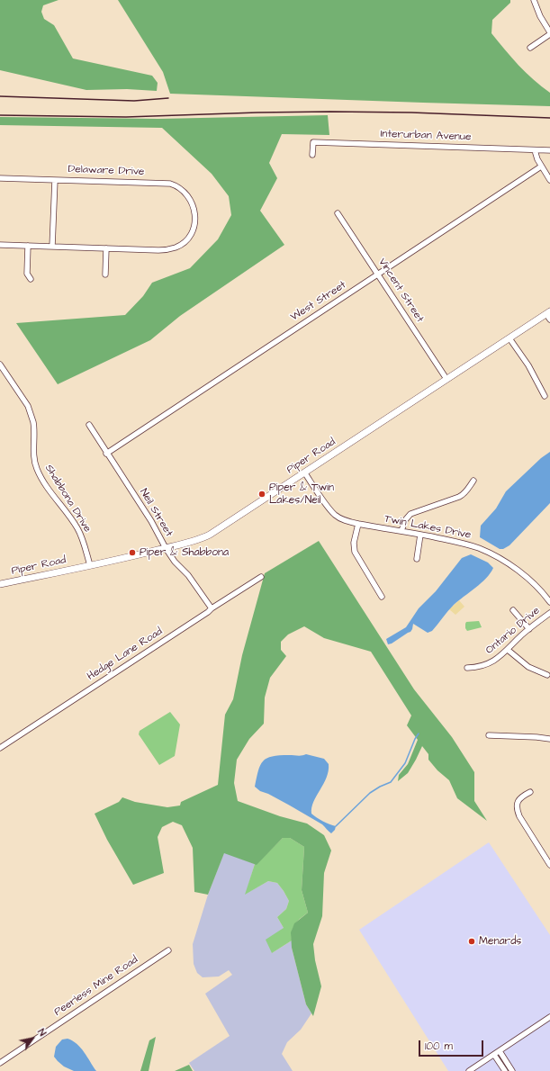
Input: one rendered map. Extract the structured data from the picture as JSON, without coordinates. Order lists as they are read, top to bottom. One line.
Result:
{"streets":{"street":["Interurban Avenue","Delaware Drive","Vincent Street","West Street","Piper Road","Shabbona Drive","Neil Street","Twin Lakes Drive","Ontario Drive","Hedge Lane Road","Peerless Mine Road"]},"crossings":[["Vincent Street","West Street"],["Vincent Street","Piper Road"],["West Street","Neil Street"],["Piper Road","Shabbona Drive"],["Piper Road","Neil Street"],["Piper Road","Twin Lakes Drive"],["Neil Street","Hedge Lane Road"]],"places":["Piper & Twin Lakes/Neil","Piper & Shabbona","Menards"],"scale_bar":"100 m","north":"top right"}
